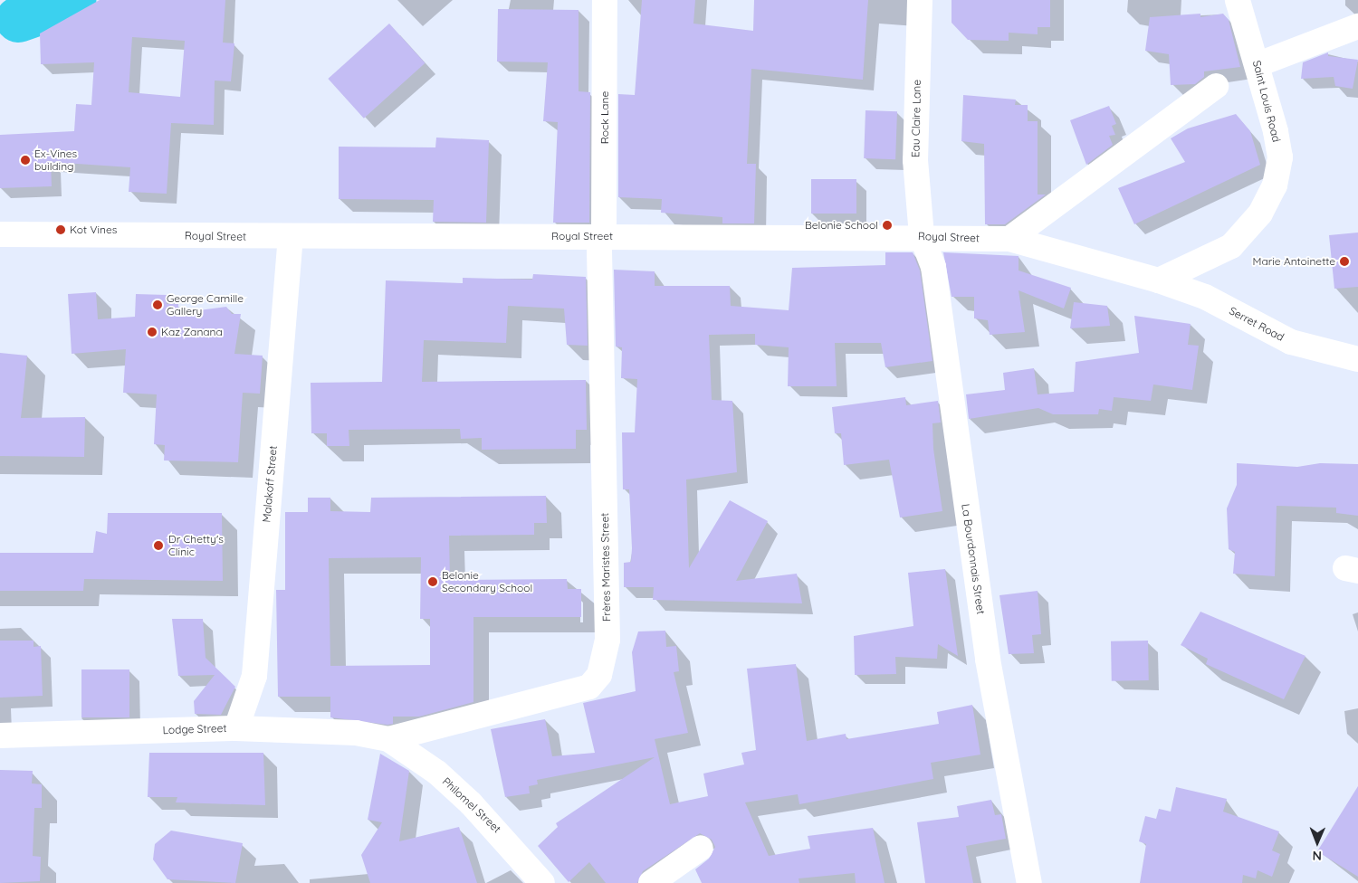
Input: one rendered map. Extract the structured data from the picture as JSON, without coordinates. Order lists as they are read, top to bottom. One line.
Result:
{"streets":{"street":["Saint Louis Road","Rock Lane","Eau Claire Lane","Royal Street","Serret Road","Malakoff Street","La Bourdonnais Street","Frères Maristes Street","Lodge Street","Philomel Street"]},"crossings":[["Saint Louis Road","Royal Street"],["Saint Louis Road","Serret Road"],["Rock Lane","Royal Street"],["Rock Lane","Frères Maristes Street"],["Eau Claire Lane","Royal Street"],["Eau Claire Lane","La Bourdonnais Street"],["Royal Street","Serret Road"],["Royal Street","Malakoff Street"],["Royal Street","La Bourdonnais Street"],["Royal Street","Frères Maristes Street"],["Malakoff Street","Lodge Street"],["Frères Maristes Street","Lodge Street"],["Frères Maristes Street","Philomel Street"],["Lodge Street","Philomel Street"]],"places":["Ex-Vines building","Belonie School","Kot Vines","Marie Antoinette","George Camille Gallery","Kaz Zanana","Dr Chetty's Clinic","Belonie Secondary School"],"north":"bottom"}
